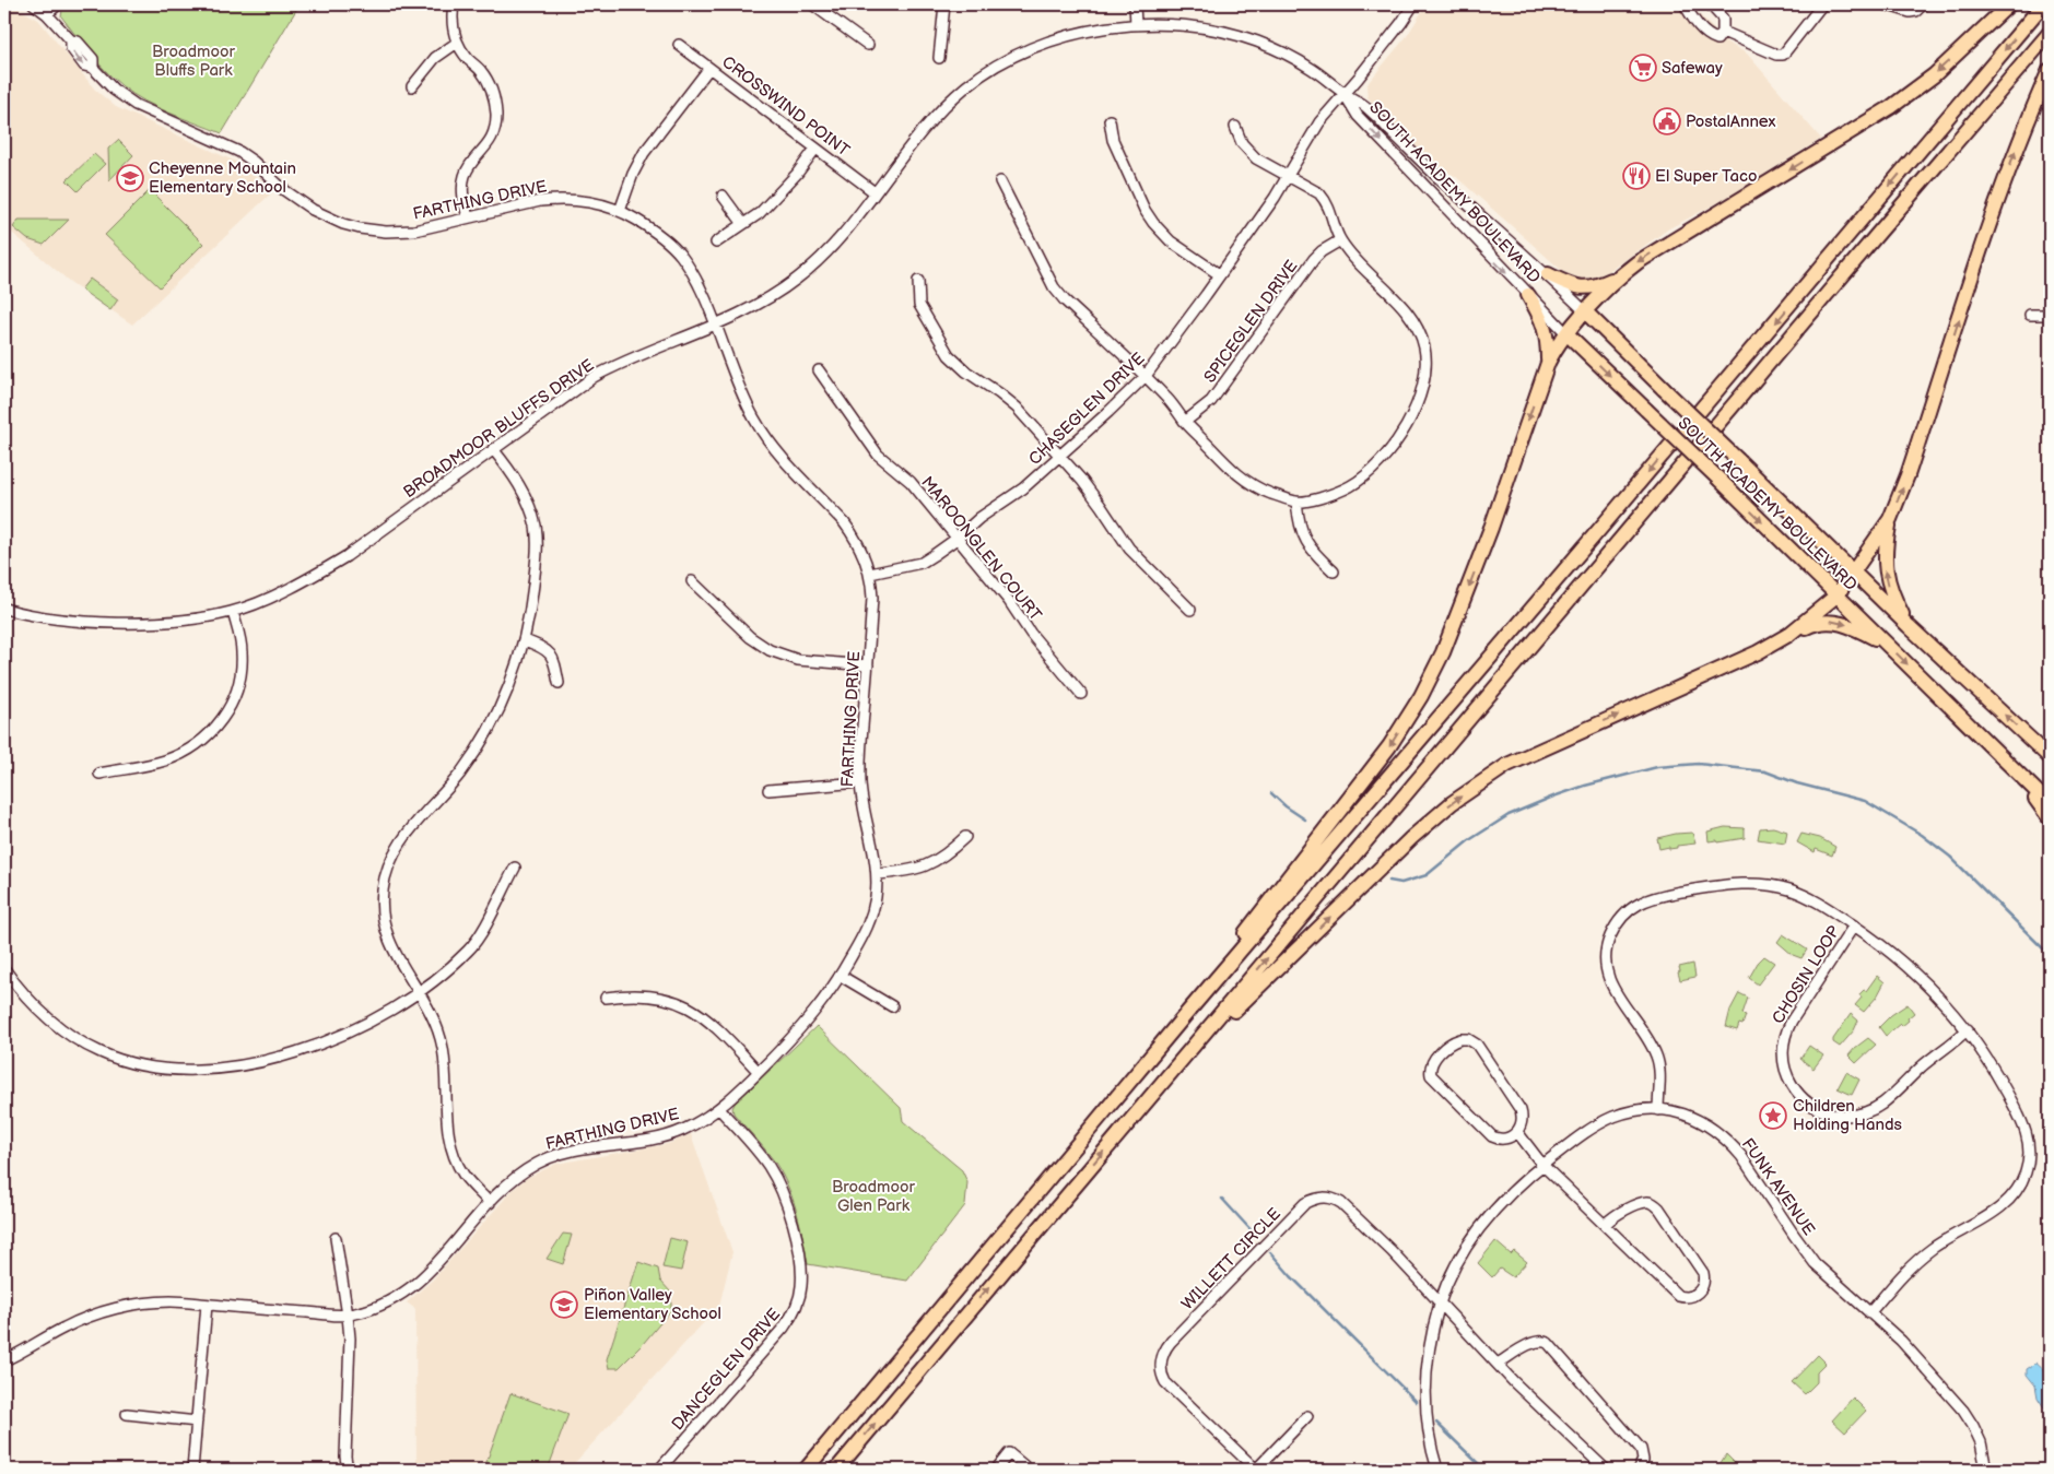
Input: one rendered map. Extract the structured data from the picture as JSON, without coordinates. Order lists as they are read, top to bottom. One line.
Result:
{"streets":{"highway":["SOUTH ACADEMY BOULEVARD"],"street":["CROSSWIND POINT","FARTHING DRIVE","SPICEGLEN DRIVE","CHASEGLEN DRIVE","BROADMOOR BLUFFS DRIVE","MAROONGLEN COURT","CHOSIN LOOP","FUNK AVENUE","WILLETT CIRCLE","DANCEGLEN DRIVE"]},"crossings":[["CROSSWIND POINT","BROADMOOR BLUFFS DRIVE"],["SOUTH ACADEMY BOULEVARD","CHASEGLEN DRIVE"],["SOUTH ACADEMY BOULEVARD","BROADMOOR BLUFFS DRIVE"],["FARTHING DRIVE","CHASEGLEN DRIVE"],["FARTHING DRIVE","BROADMOOR BLUFFS DRIVE"],["FARTHING DRIVE","DANCEGLEN DRIVE"],["CHASEGLEN DRIVE","BROADMOOR BLUFFS DRIVE"],["CHASEGLEN DRIVE","MAROONGLEN COURT"],["FUNK AVENUE","WILLETT CIRCLE"]],"parks":["Broadmoor Bluffs Park","Broadmoor Glen Park"],"places":{"supermarket":["Safeway"],"public building":["PostalAnnex"],"restaurant":["El Super Taco"],"school or university":["Cheyenne Mountain Elementary School","Piñon Valley Elementary School"],"place":["Children Holding Hands"]}}
